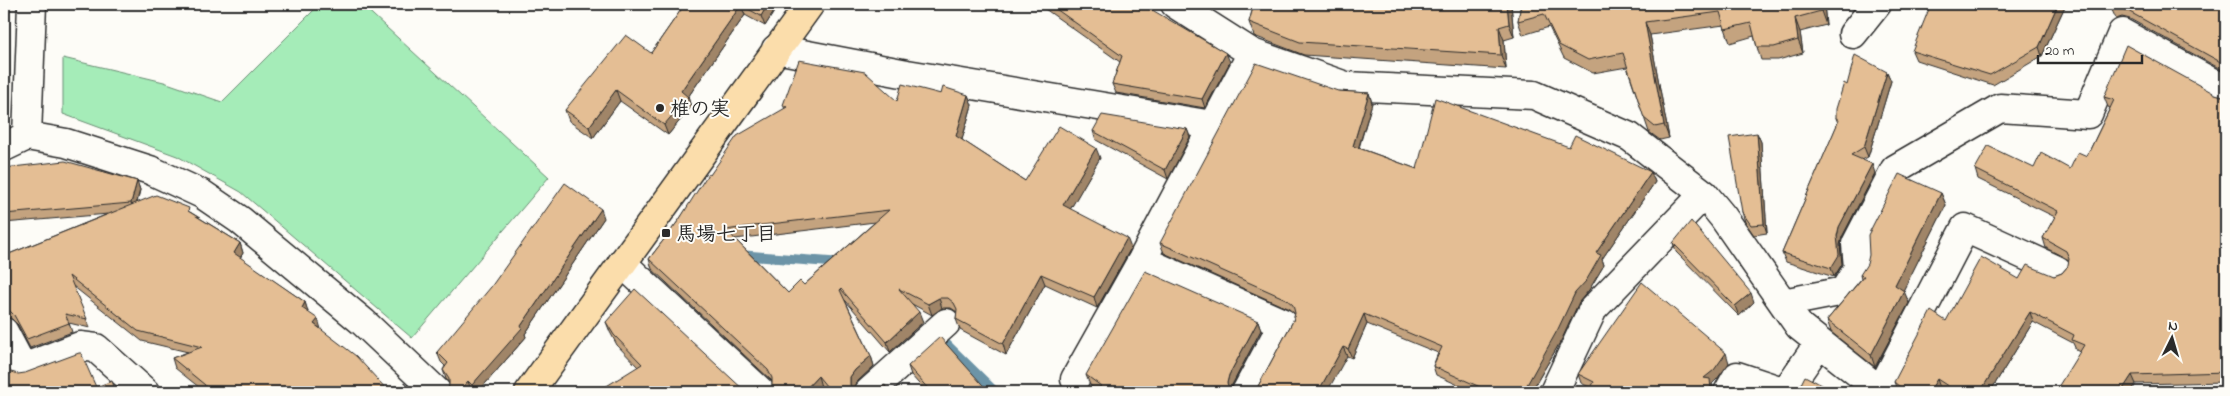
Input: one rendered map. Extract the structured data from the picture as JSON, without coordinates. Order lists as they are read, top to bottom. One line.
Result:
{"places":{"other":["椎の実"],"transit":["馬場七丁目"]},"scale_bar":"20 m","north":"top"}
